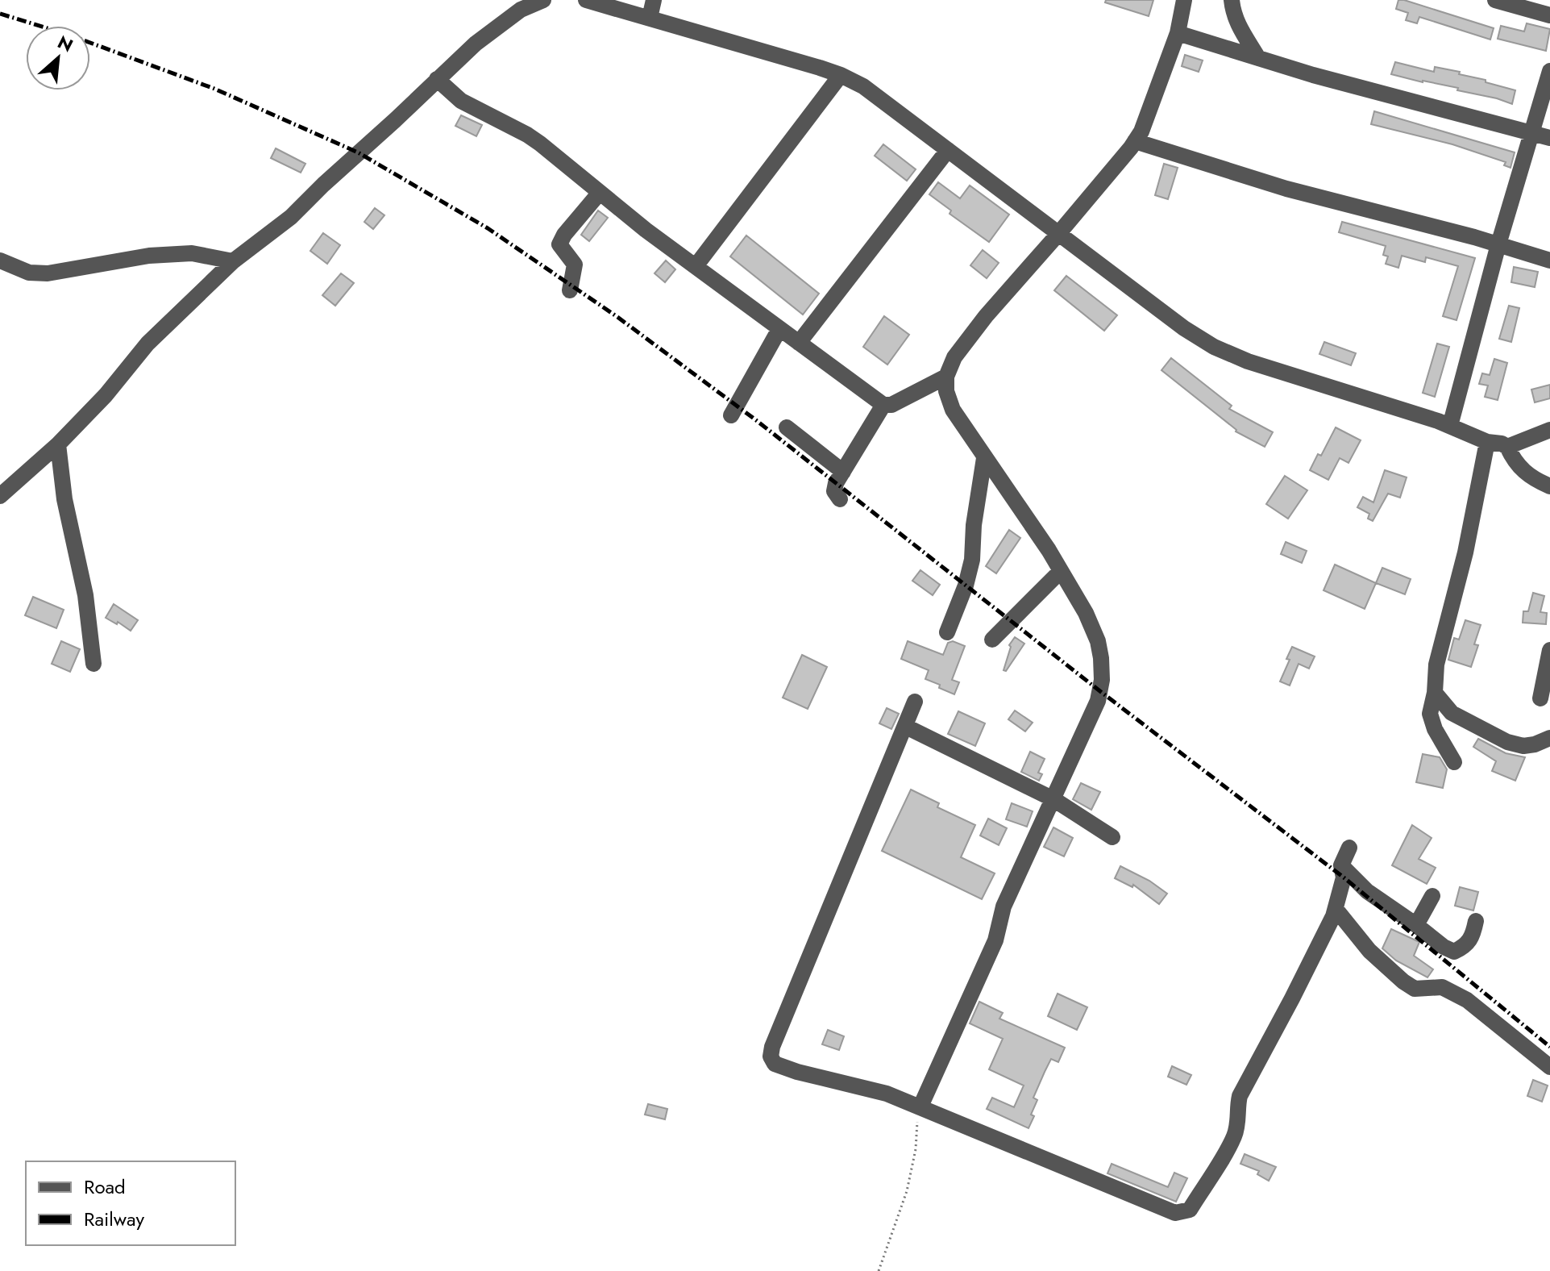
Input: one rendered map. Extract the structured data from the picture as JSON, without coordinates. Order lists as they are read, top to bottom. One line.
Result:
{"legend":["Road","Railway"],"north":"top right"}
